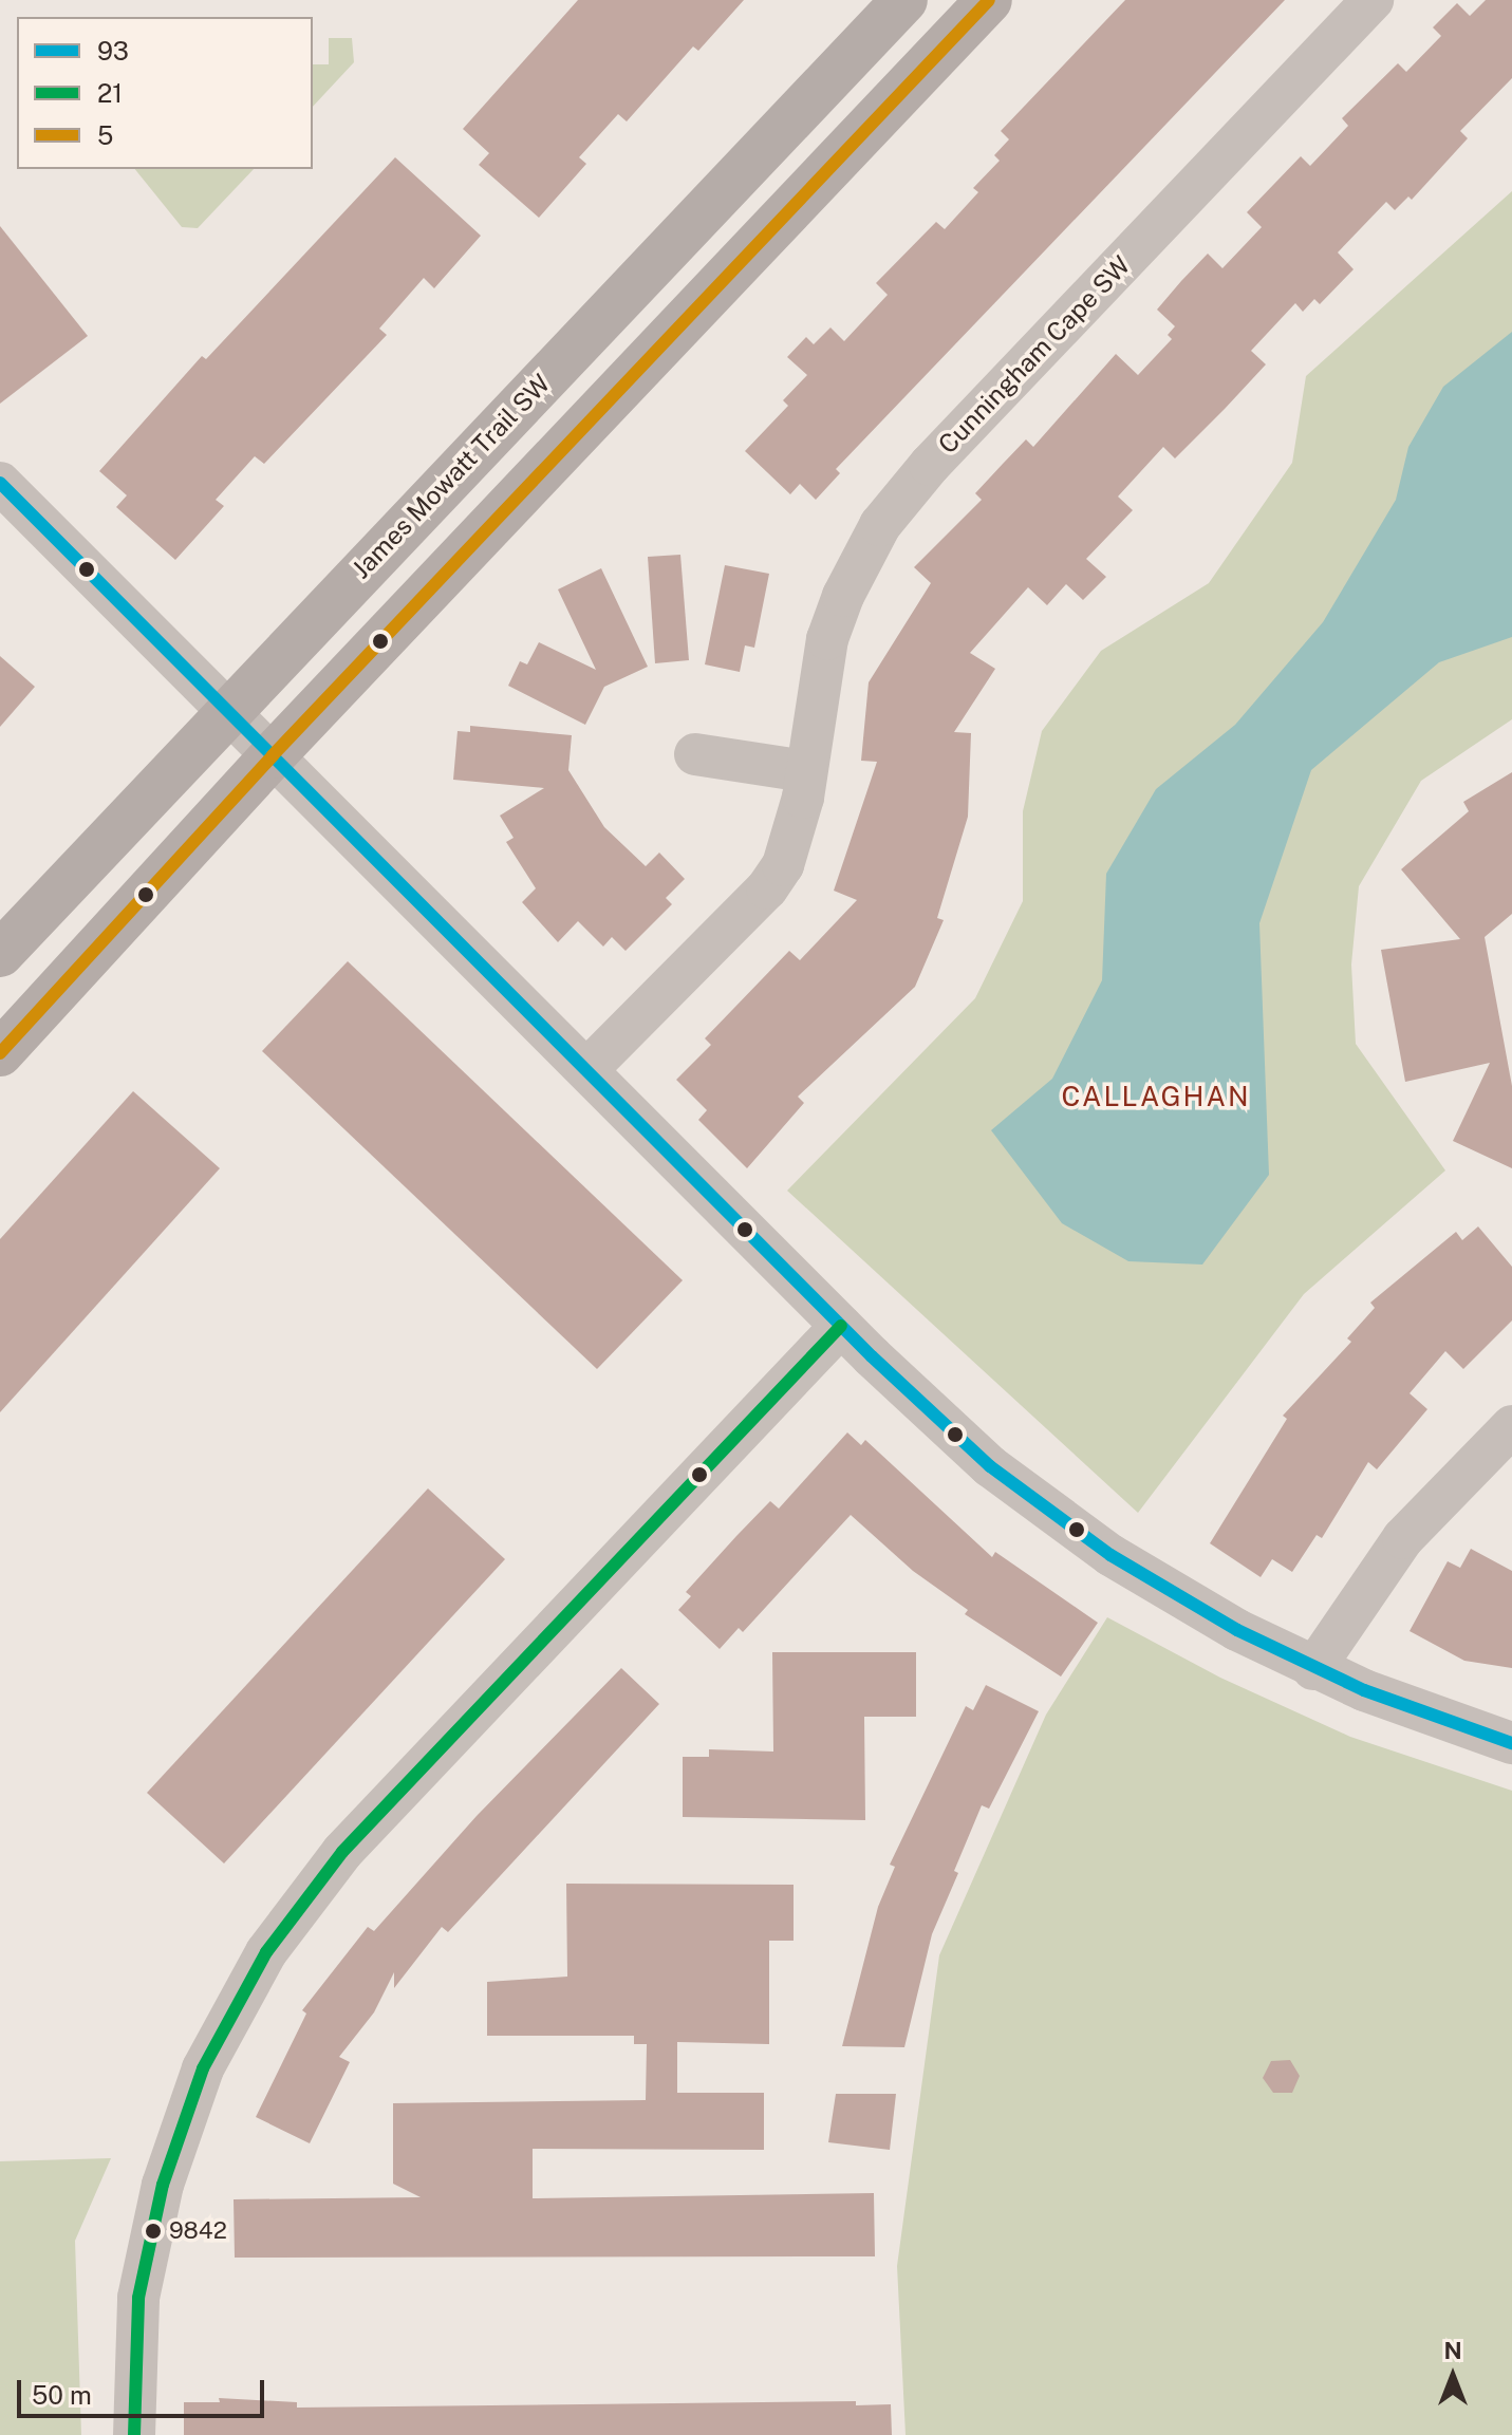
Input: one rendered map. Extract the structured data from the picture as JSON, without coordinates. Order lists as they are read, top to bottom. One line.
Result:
{"streets":{"main road":["James Mowatt Trail SW"],"street":["Cunningham Cape SW"]},"districts":["CALLAGHAN"],"places":["9842"],"lines":["transit line 5","transit line 93","transit line 21"],"legend":["93","21","5"],"scale_bar":"50 m","north":"top"}
